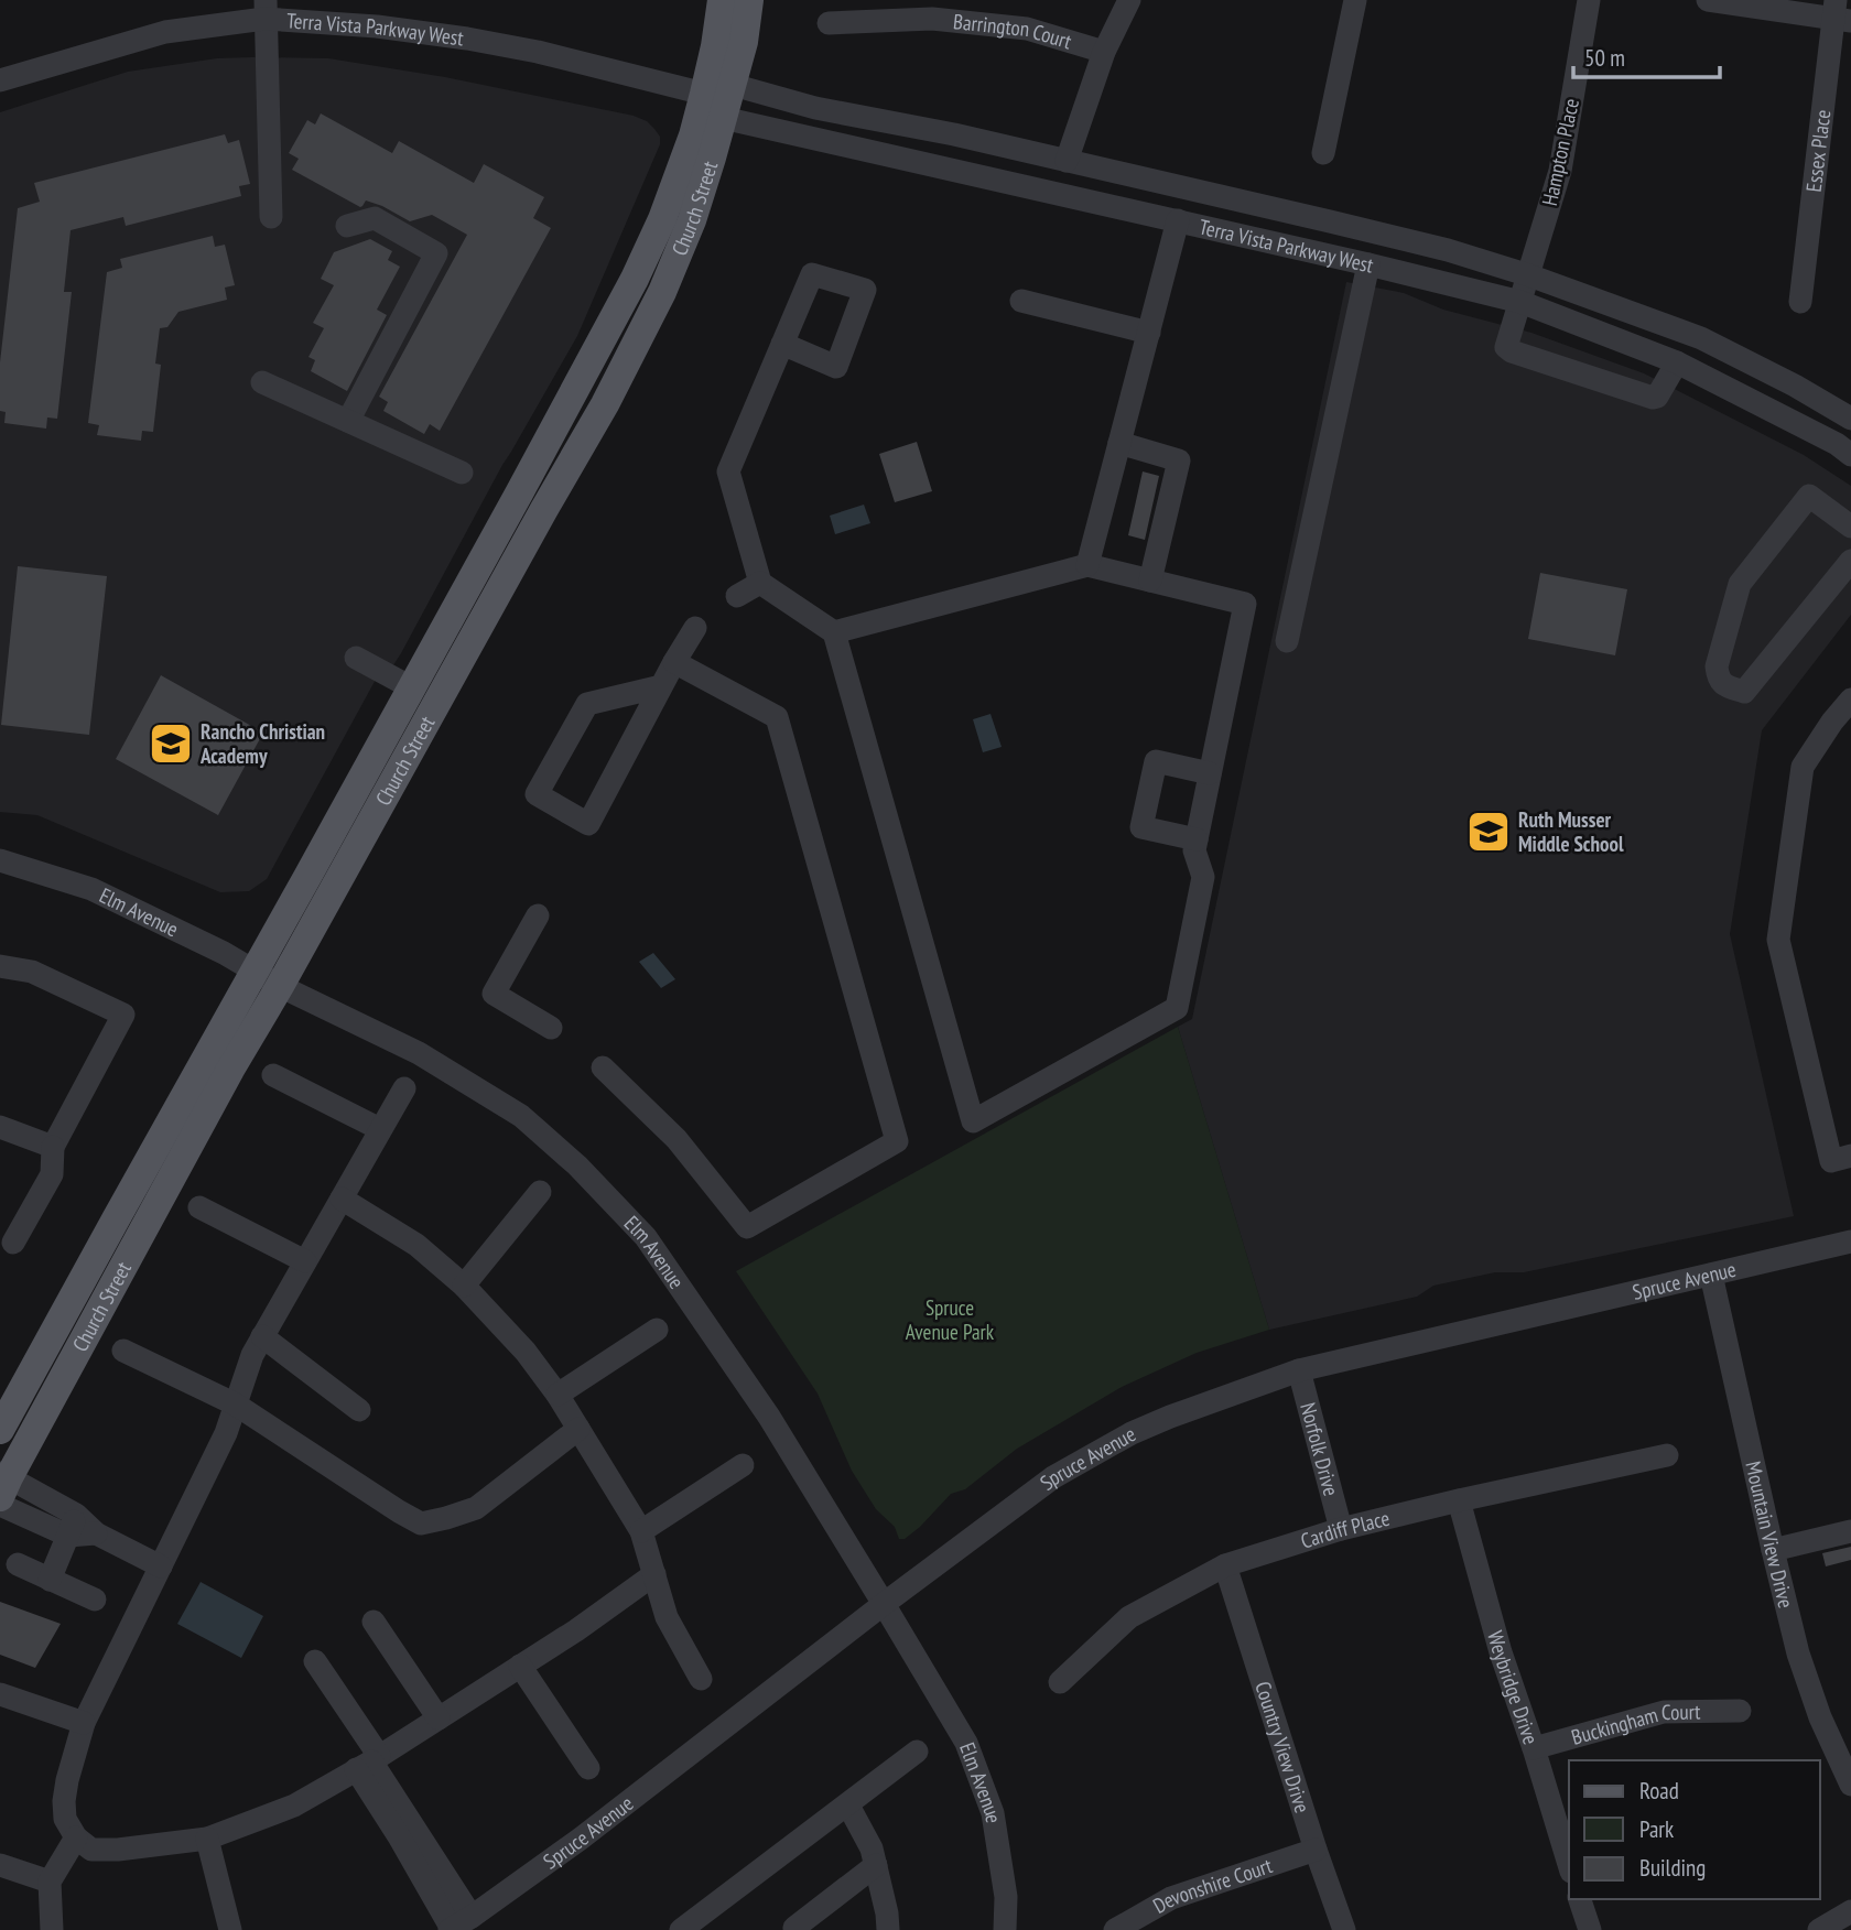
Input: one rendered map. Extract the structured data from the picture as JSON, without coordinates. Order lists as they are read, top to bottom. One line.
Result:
{"streets":{"main road":["Church Street"],"street":["Terra Vista Parkway West","Barrington Court","Essex Place","Hampton Place","Elm Avenue","Spruce Avenue","Norfolk Drive","Cardiff Place","Mountain View Drive","Weybridge Drive","Buckingham Court","Country View Drive","Devonshire Court"]},"crossings":[["Terra Vista Parkway West","Hampton Place"],["Terra Vista Parkway West","Church Street"],["Church Street","Elm Avenue"],["Elm Avenue","Spruce Avenue"],["Spruce Avenue","Norfolk Drive"],["Spruce Avenue","Mountain View Drive"],["Norfolk Drive","Cardiff Place"],["Cardiff Place","Weybridge Drive"],["Cardiff Place","Country View Drive"],["Weybridge Drive","Buckingham Court"],["Country View Drive","Devonshire Court"]],"parks":["Spruce Avenue Park"],"places":{"school or university":["Rancho Christian Academy","Ruth Musser Middle School"]},"legend":["Road","Park","Building"],"scale_bar":"50 m"}
